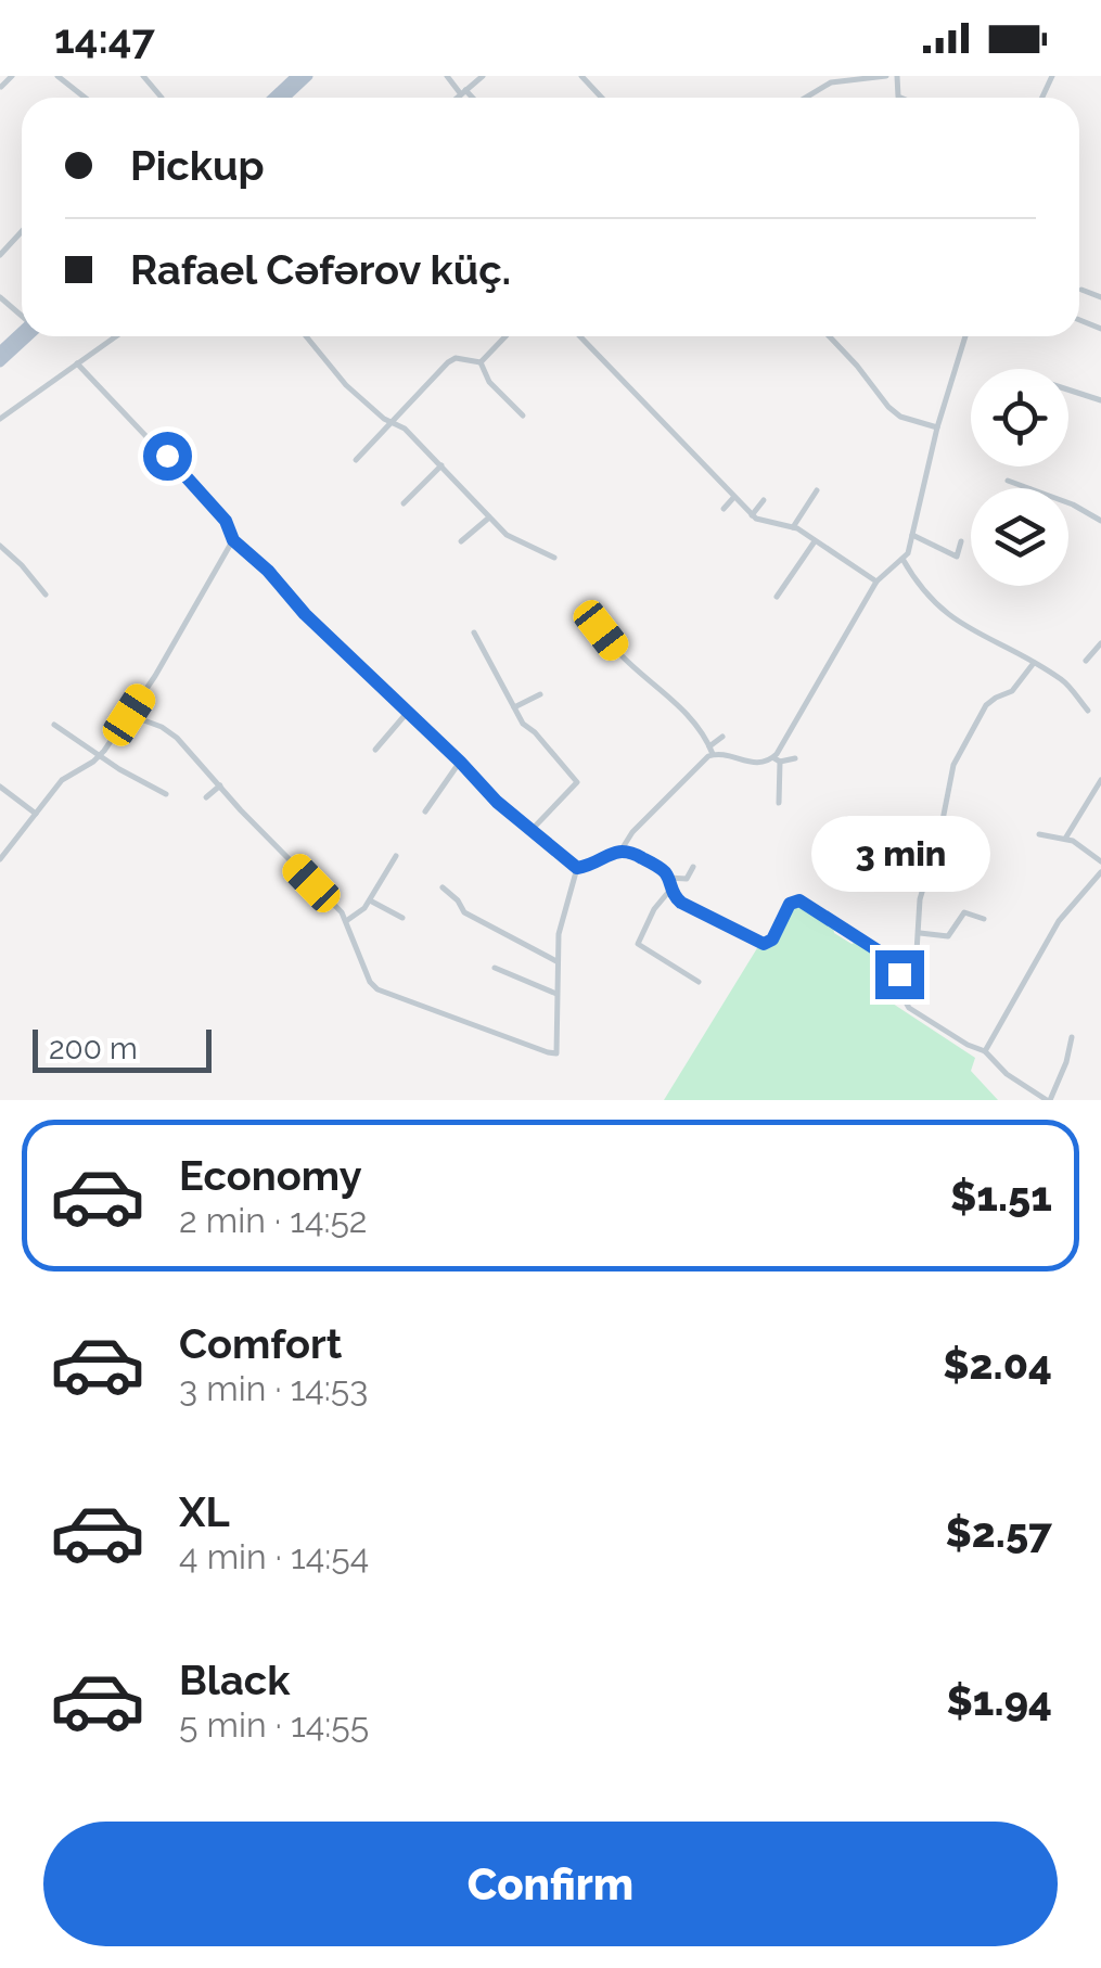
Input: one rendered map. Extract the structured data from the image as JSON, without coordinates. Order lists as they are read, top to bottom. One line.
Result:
{"scale_bar":"200 m","page":{"status":"14:47","banner":["Pickup","Rafael Cəfərov küç."],"bubble":"3 min","scale":"200 m","list":[{"name":"Economy","note":"2 min · 14:52","value":"$1.51"},{"name":"Comfort","note":"3 min · 14:53","value":"$2.04"},{"name":"XL","note":"4 min · 14:54","value":"$2.57"},{"name":"Black","note":"5 min · 14:55","value":"$1.94"}],"buttons":"Confirm"}}
